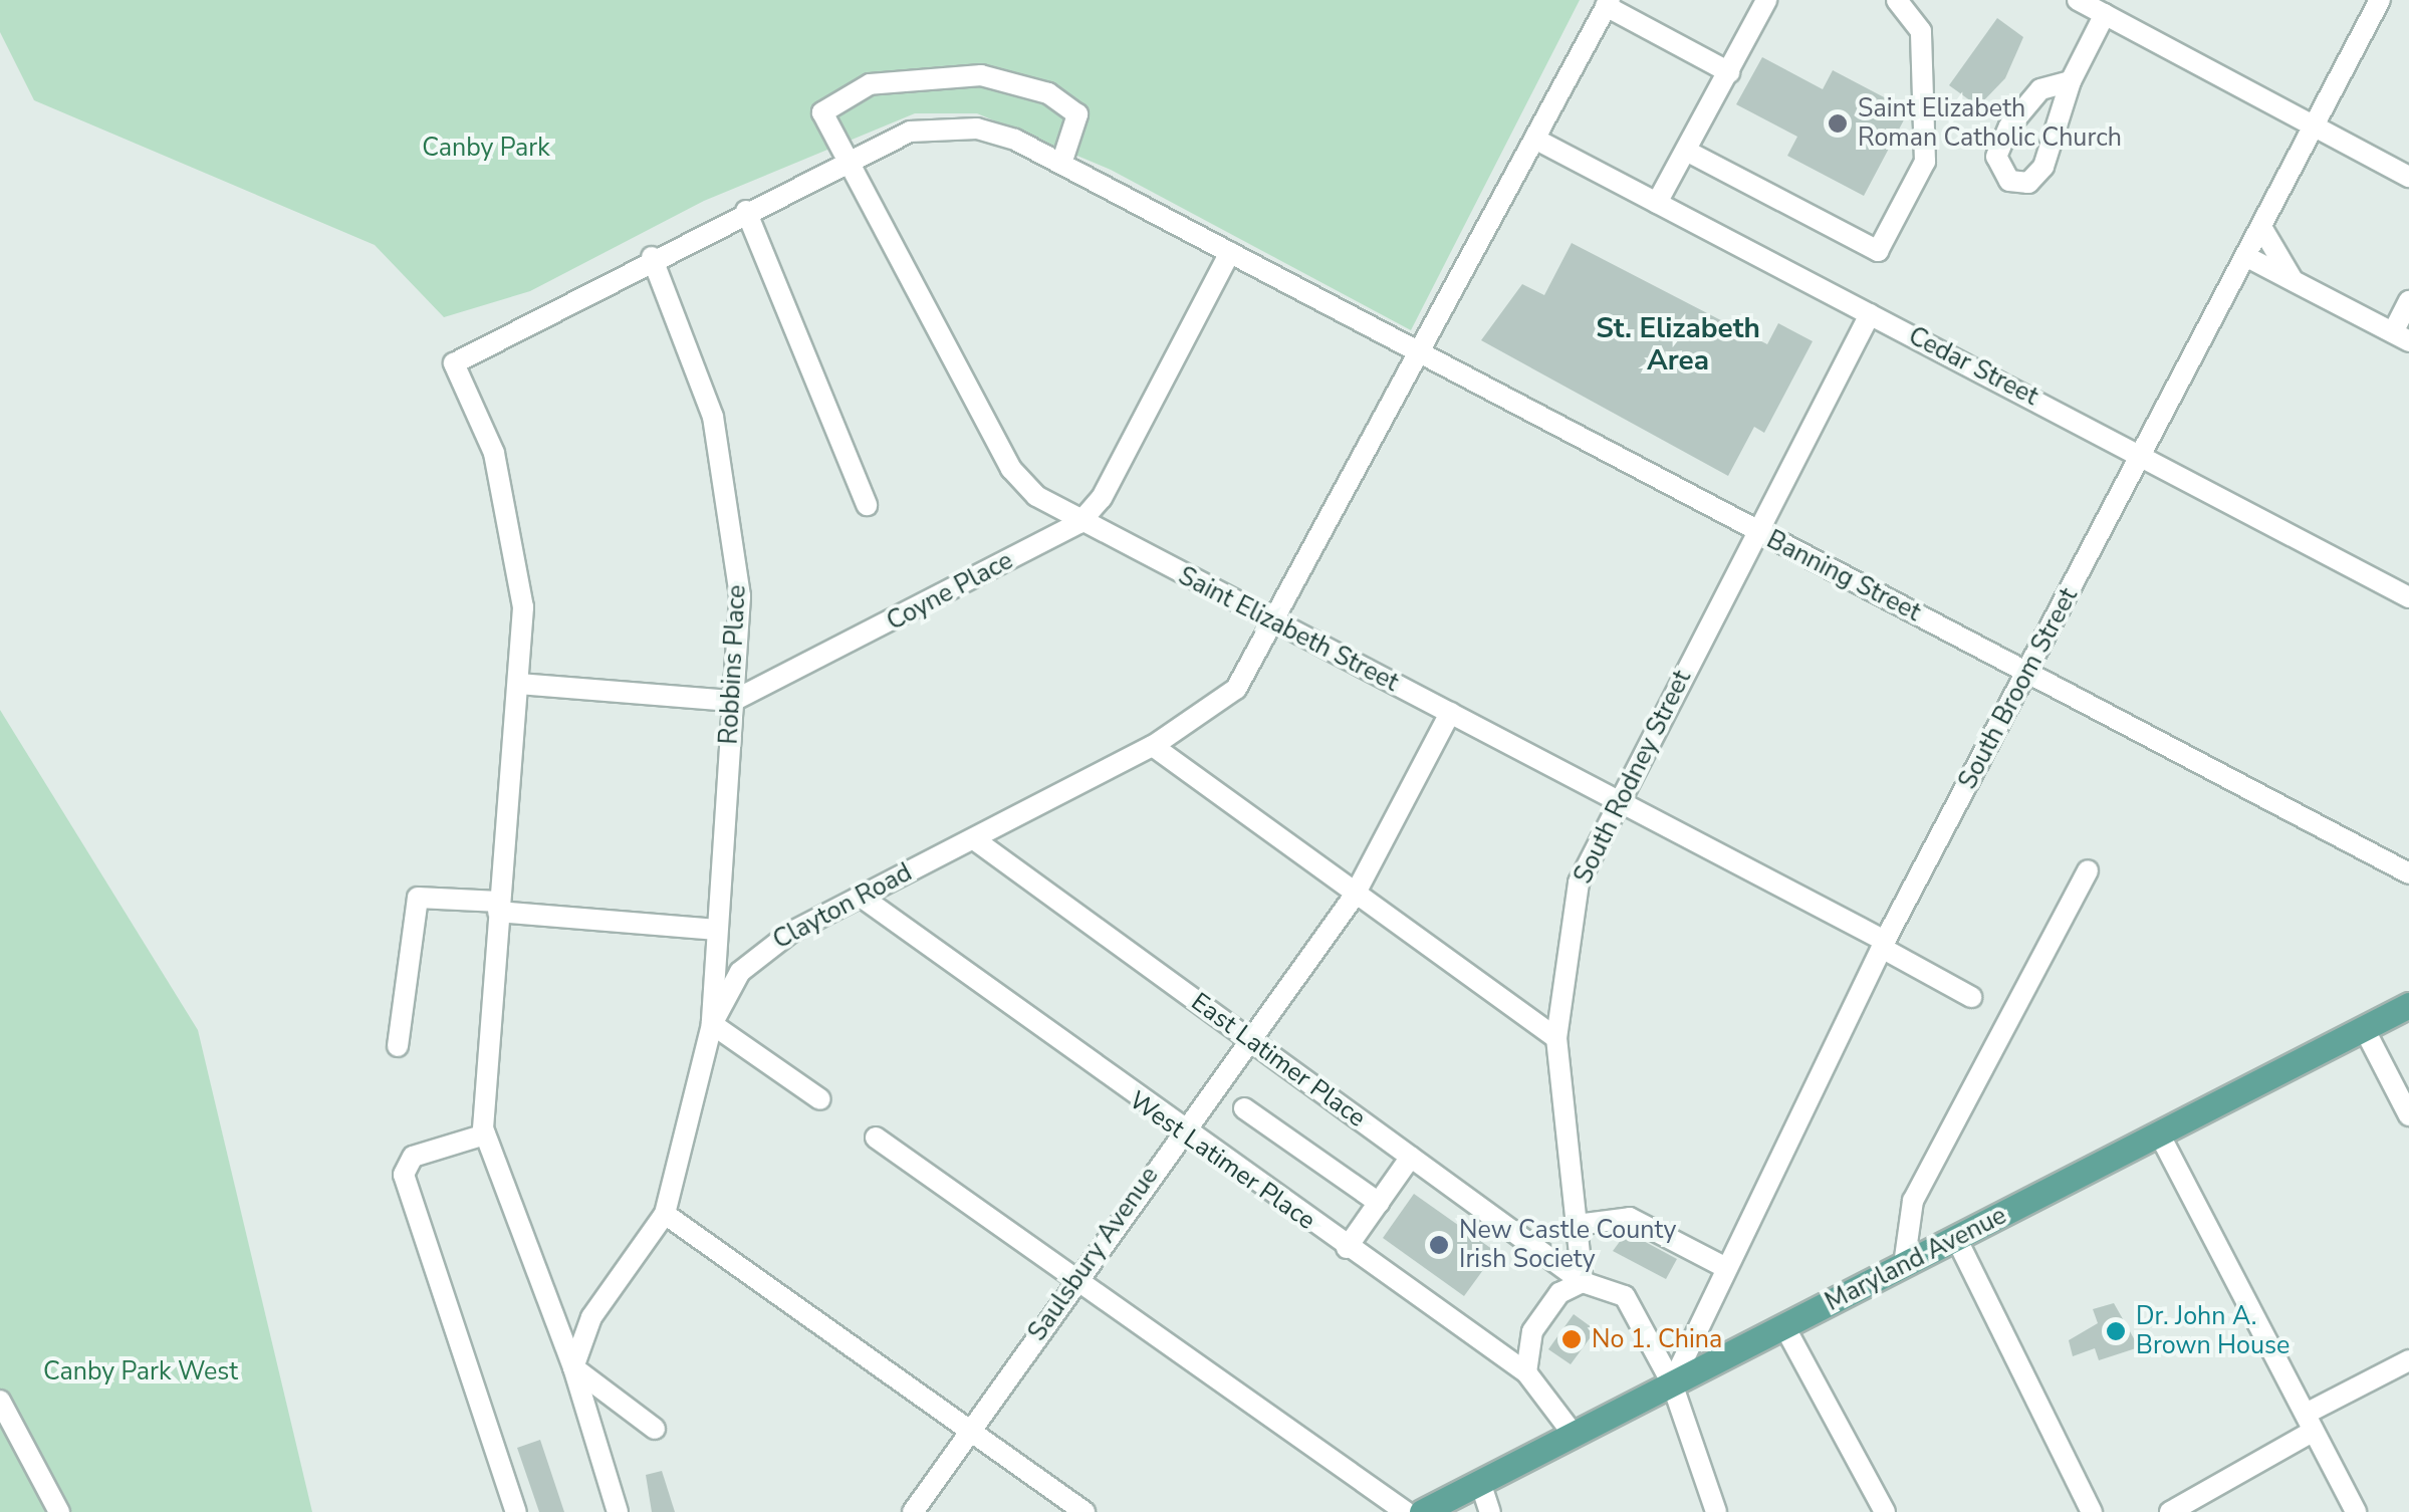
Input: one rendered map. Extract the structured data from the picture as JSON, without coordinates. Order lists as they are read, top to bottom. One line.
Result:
{"streets":{"main road":["Maryland Avenue"],"street":["Cedar Street","Banning Street","Coyne Place","Saint Elizabeth Street","Robbins Place","South Broom Street","South Rodney Street","Clayton Road","East Latimer Place","West Latimer Place","Saulsbury Avenue"]},"crossings":[["Cedar Street","South Broom Street"],["Cedar Street","South Rodney Street"],["Cedar Street","Clayton Road"],["Banning Street","Coyne Place"],["Banning Street","Saint Elizabeth Street"],["Banning Street","Robbins Place"],["Banning Street","South Broom Street"],["Banning Street","South Rodney Street"],["Banning Street","Clayton Road"],["Coyne Place","Saint Elizabeth Street"],["Coyne Place","Robbins Place"],["Saint Elizabeth Street","South Broom Street"],["Saint Elizabeth Street","South Rodney Street"],["Saint Elizabeth Street","Clayton Road"],["Saint Elizabeth Street","Saulsbury Avenue"],["Robbins Place","Clayton Road"],["South Broom Street","South Rodney Street"],["South Broom Street","East Latimer Place"],["South Broom Street","West Latimer Place"],["South Broom Street","Maryland Avenue"],["South Rodney Street","East Latimer Place"],["South Rodney Street","West Latimer Place"],["South Rodney Street","Maryland Avenue"],["Clayton Road","East Latimer Place"],["Clayton Road","West Latimer Place"],["East Latimer Place","West Latimer Place"],["East Latimer Place","Saulsbury Avenue"],["East Latimer Place","Maryland Avenue"],["West Latimer Place","Saulsbury Avenue"],["West Latimer Place","Maryland Avenue"]],"districts":["St. Elizabeth Area"],"parks":["Canby Park","Canby Park West"],"places":["Saint Elizabeth Roman Catholic Church","New Castle County Irish Society","Dr. John A. Brown House","No 1. China"]}
